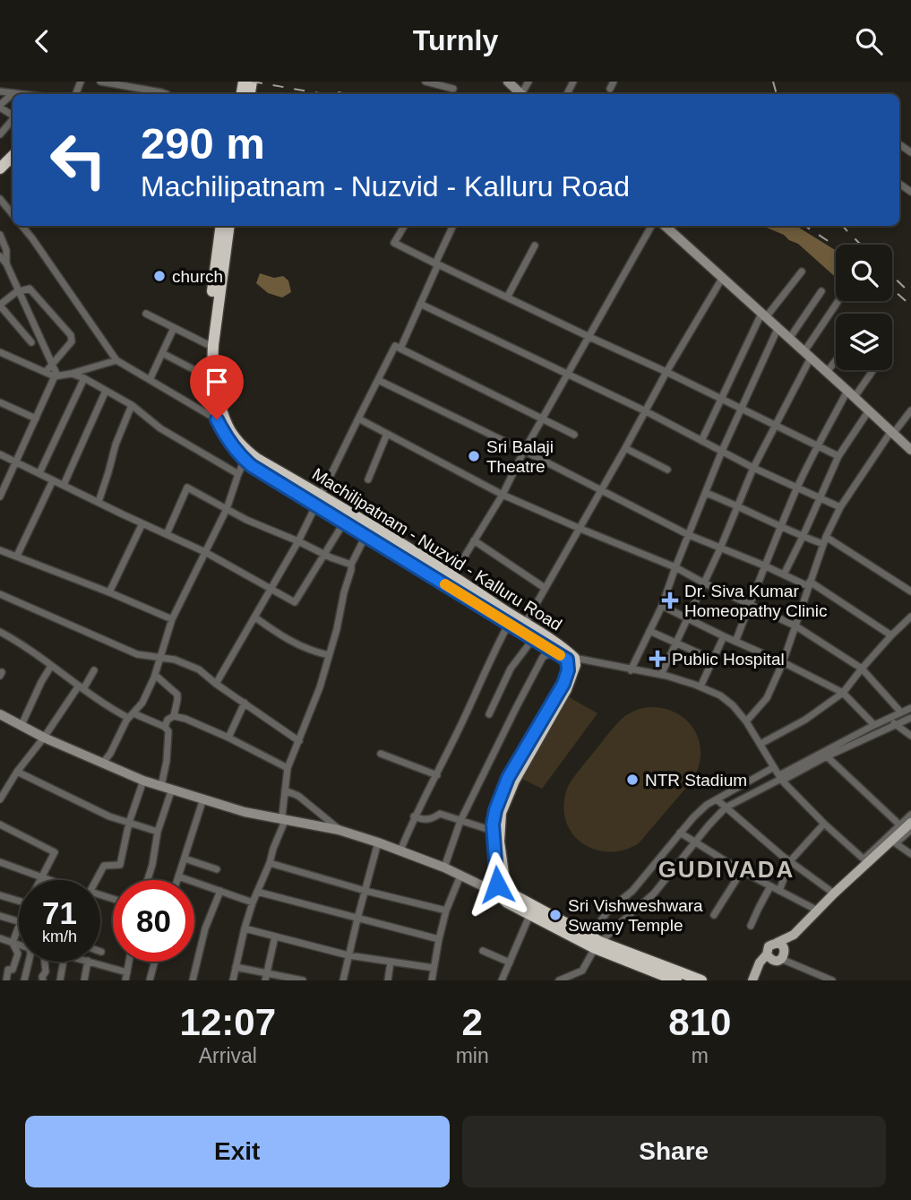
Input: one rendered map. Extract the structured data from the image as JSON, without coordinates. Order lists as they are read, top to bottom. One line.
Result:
{"streets":{"highway":["Machilipatnam - Nuzvid - Kalluru Road"]},"districts":["GUDIVADA"],"places":{"other":["church","Sri Balaji Theatre","NTR Stadium","Sri Vishweshwara Swamy Temple"],"health":["Dr. Siva Kumar Homeopathy Clinic","Public Hospital"]},"page":{"header":"Turnly","turn":["290 m","Machilipatnam - Nuzvid - Kalluru Road"],"speed":"71 km/h","limit":"80","eta":["12:07","Arrival","2","min","810","m"],"buttons":["Exit","Share"]}}
